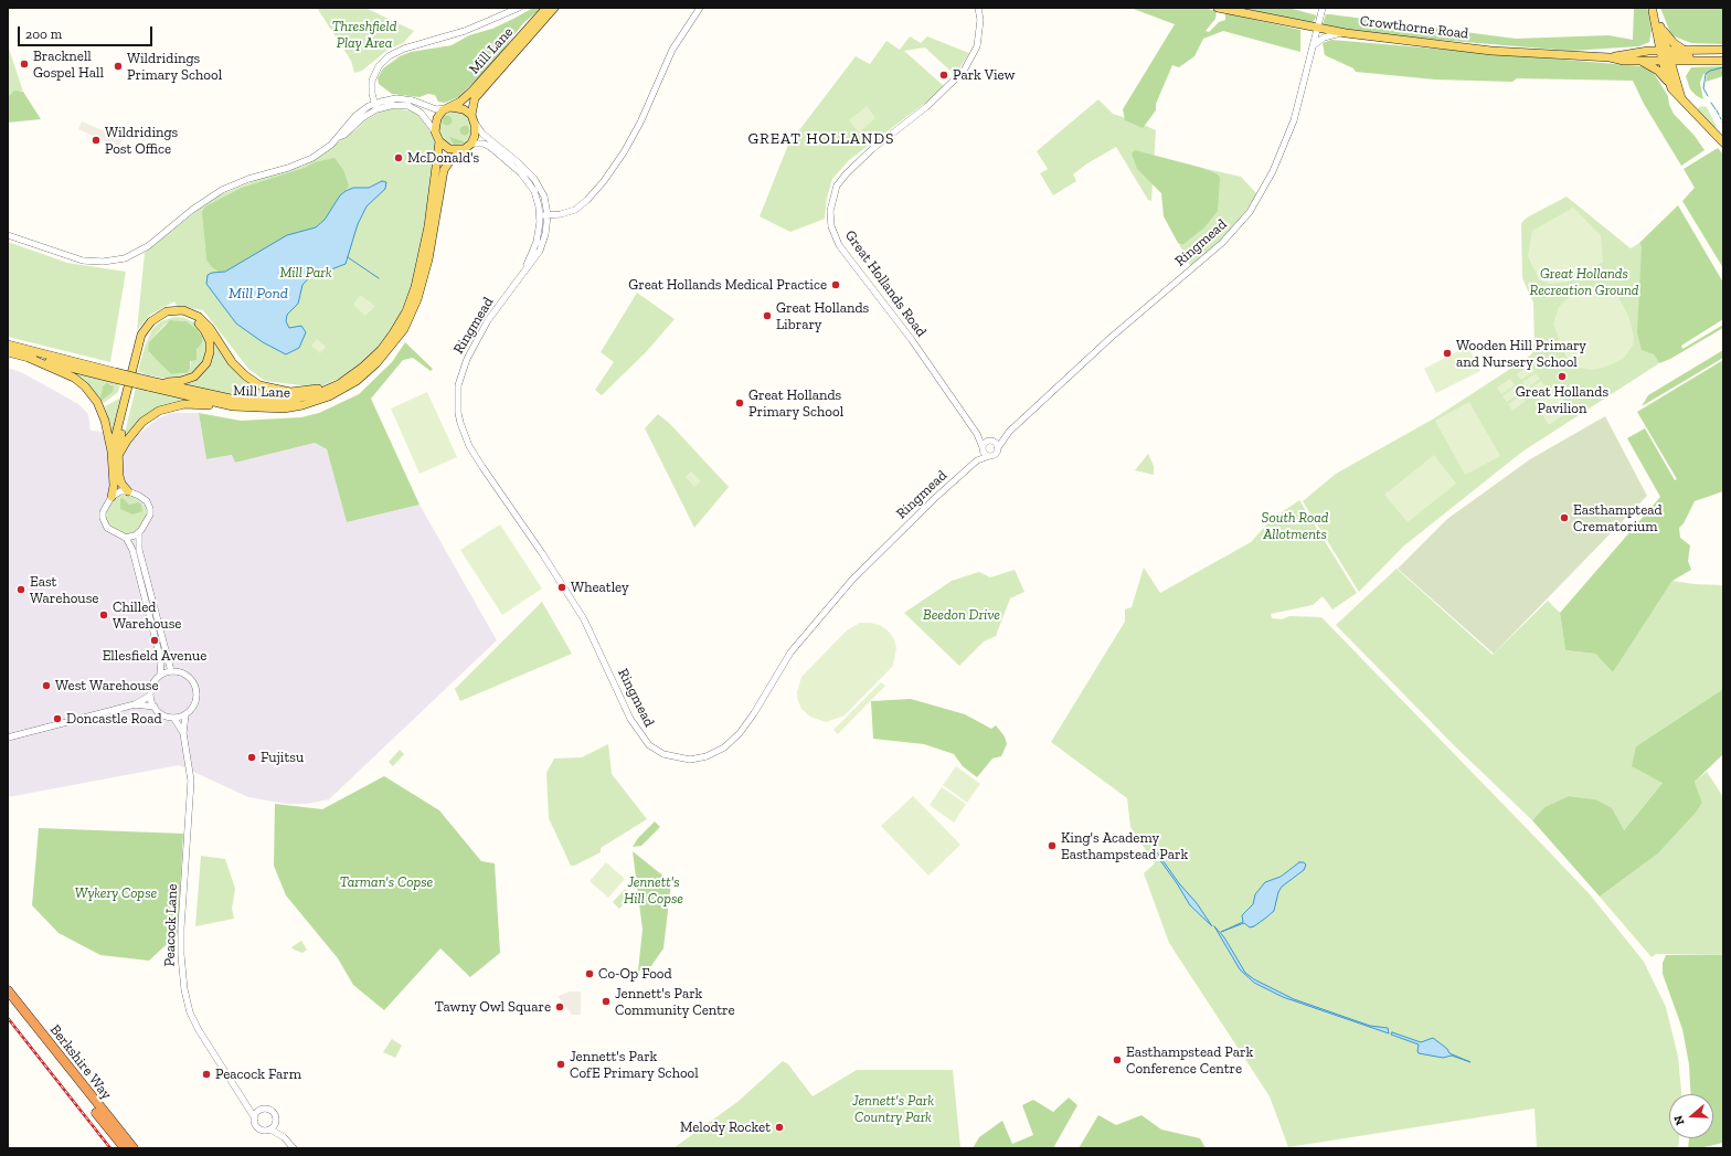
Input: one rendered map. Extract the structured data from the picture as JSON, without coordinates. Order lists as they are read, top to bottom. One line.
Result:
{"streets":{"highway":["Berkshire Way"],"main road":["Crowthorne Road","Mill Lane"],"street":["Ringmead","Great Hollands Road","Peacock Lane"]},"crossings":[["Crowthorne Road","Ringmead"],["Mill Lane","Ringmead"],["Ringmead","Great Hollands Road"]],"districts":["GREAT HOLLANDS"],"water":["Mill Pond"],"parks":["Threshfield Play Area","Mill Park","Great Hollands Recreation Ground","South Road Allotments","Beedon Drive","Tarman's Copse","Jennett's Hill Copse","Wykery Copse","Jennett's Park Country Park"],"places":["Bracknell Gospel Hall","Wildridings Primary School","Park View","Wildridings Post Office","McDonald's","Great Hollands Medical Practice","Great Hollands Library","Wooden Hill Primary and Nursery School","Great Hollands Pavilion","Great Hollands Primary School","Easthamptead Crematorium","Wheatley","East Warehouse","Chilled Warehouse","Ellesfield Avenue","West Warehouse","Doncastle Road","Fujitsu","King's Academy Easthampstead Park","Co-Op Food","Jennett's Park Community Centre","Tawny Owl Square","Easthampstead Park Conference Centre","Jennett's Park CofE Primary School","Peacock Farm","Melody Rocket"],"scale_bar":"200 m","north":"left"}
